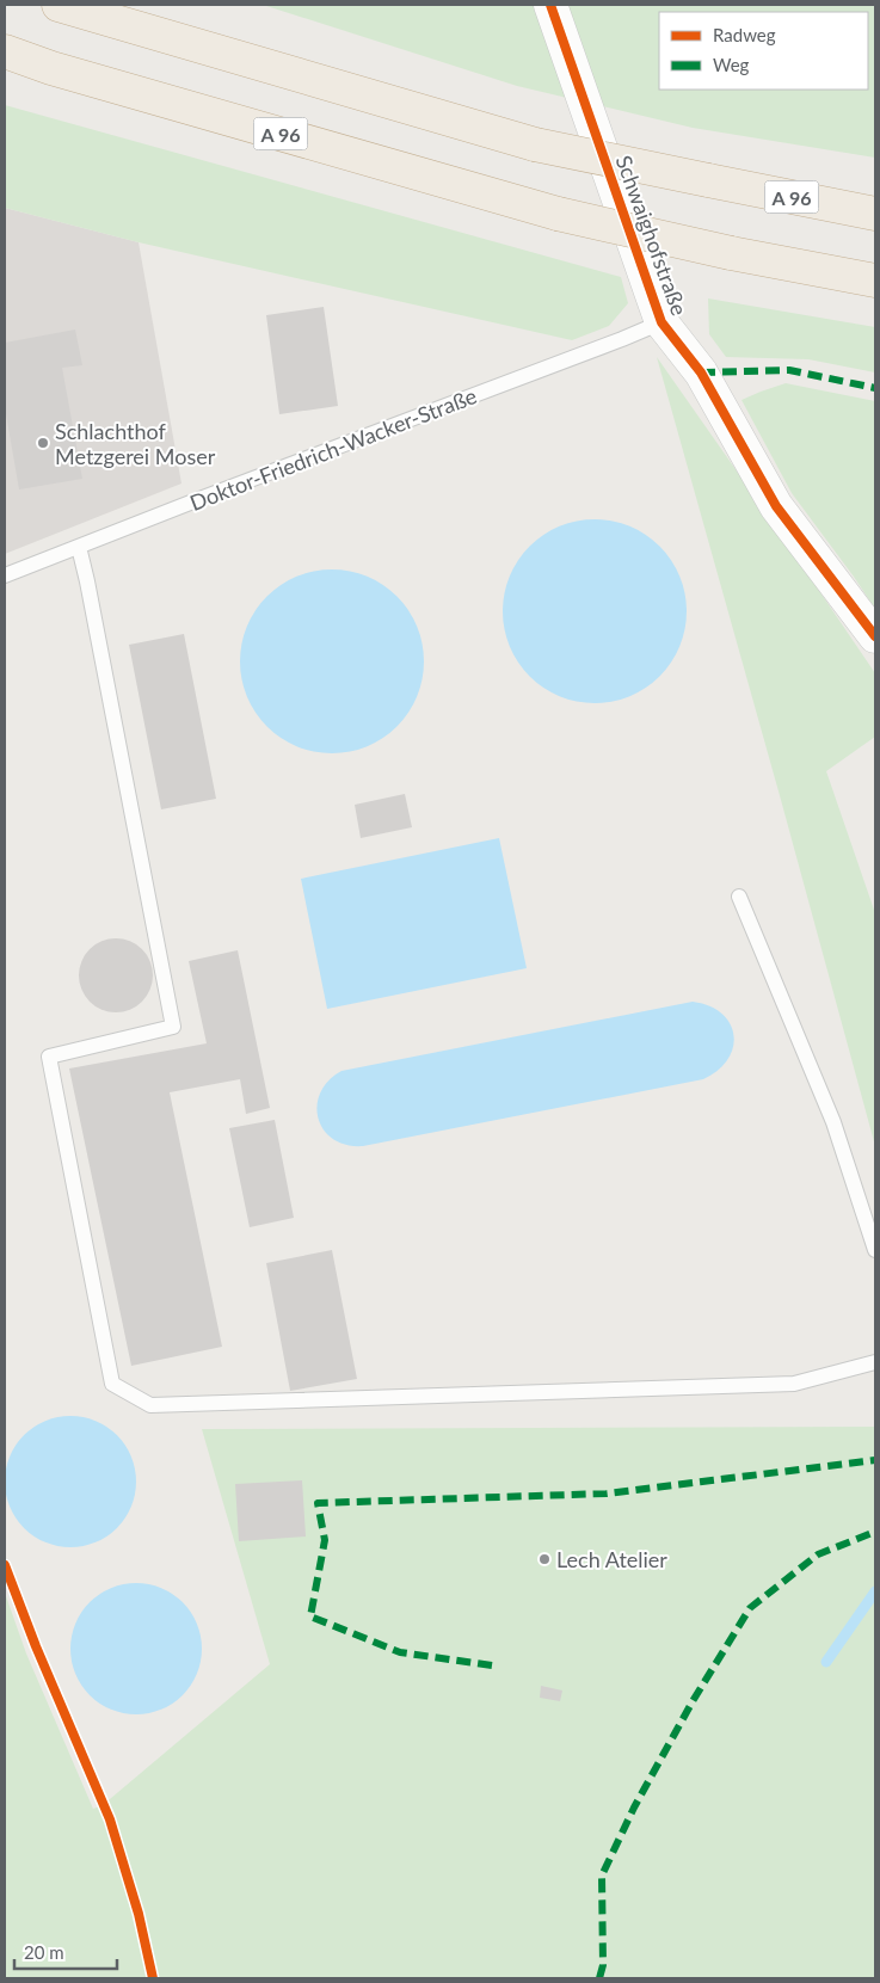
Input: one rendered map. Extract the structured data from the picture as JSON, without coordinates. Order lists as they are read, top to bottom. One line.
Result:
{"streets":{"highway":["A 96"],"street":["Schwaighofstraße"],"lane":["Doktor-Friedrich-Wacker-Straße"]},"crossings":[["Schwaighofstraße","Doktor-Friedrich-Wacker-Straße"]],"places":["Schlachthof Metzgerei Moser","Lech Atelier"],"legend":["Radweg","Weg"],"scale_bar":"20 m"}
